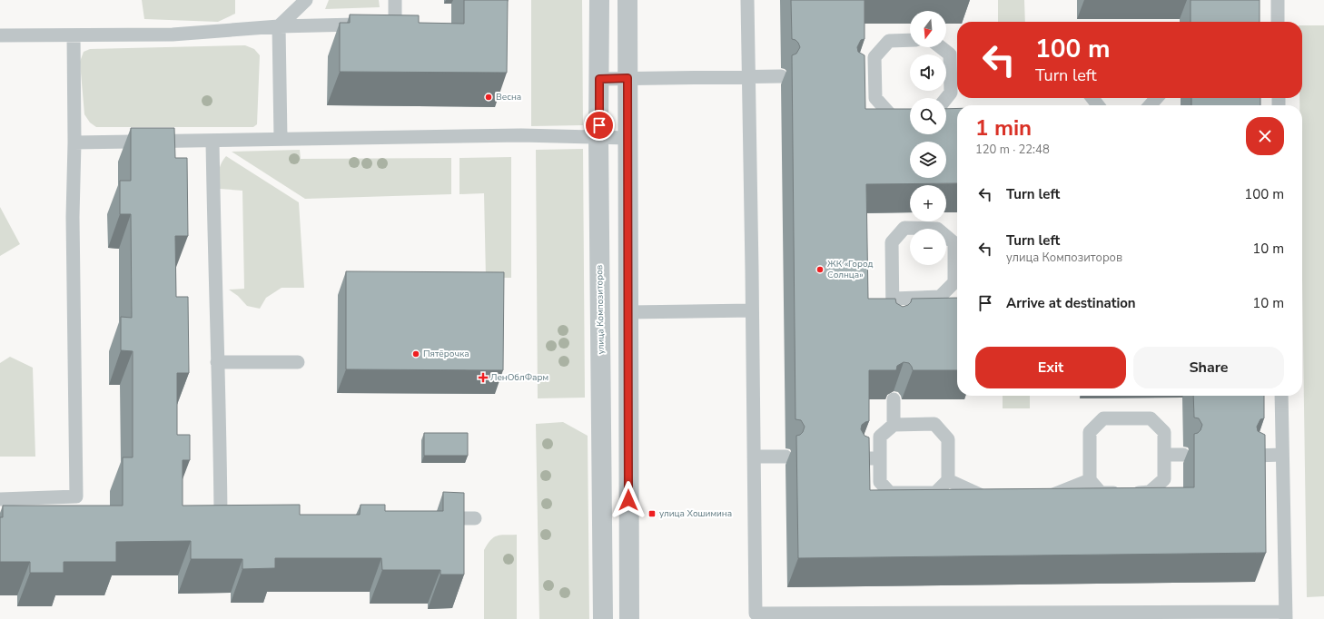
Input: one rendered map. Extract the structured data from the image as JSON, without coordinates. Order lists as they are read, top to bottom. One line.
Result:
{"streets":{"street":["улица Композиторов"]},"places":{"other":["Весна","ЖК «Город Солнца»","Пятёрочка"],"health":["ЛенОблФарм"],"transit":["улица Хошимина"]},"north":"bottom","page":{"map_buttons":["+","−"],"turn":["100 m","Turn left"],"heading":["1 min","120 m · 22:48"],"list":[{"name":"Turn left","value":"100 m"},{"name":"Turn left","note":"улица Композиторов","value":"10 m"},{"name":"Arrive at destination","value":"10 m"}],"buttons":["Exit","Share"]}}
